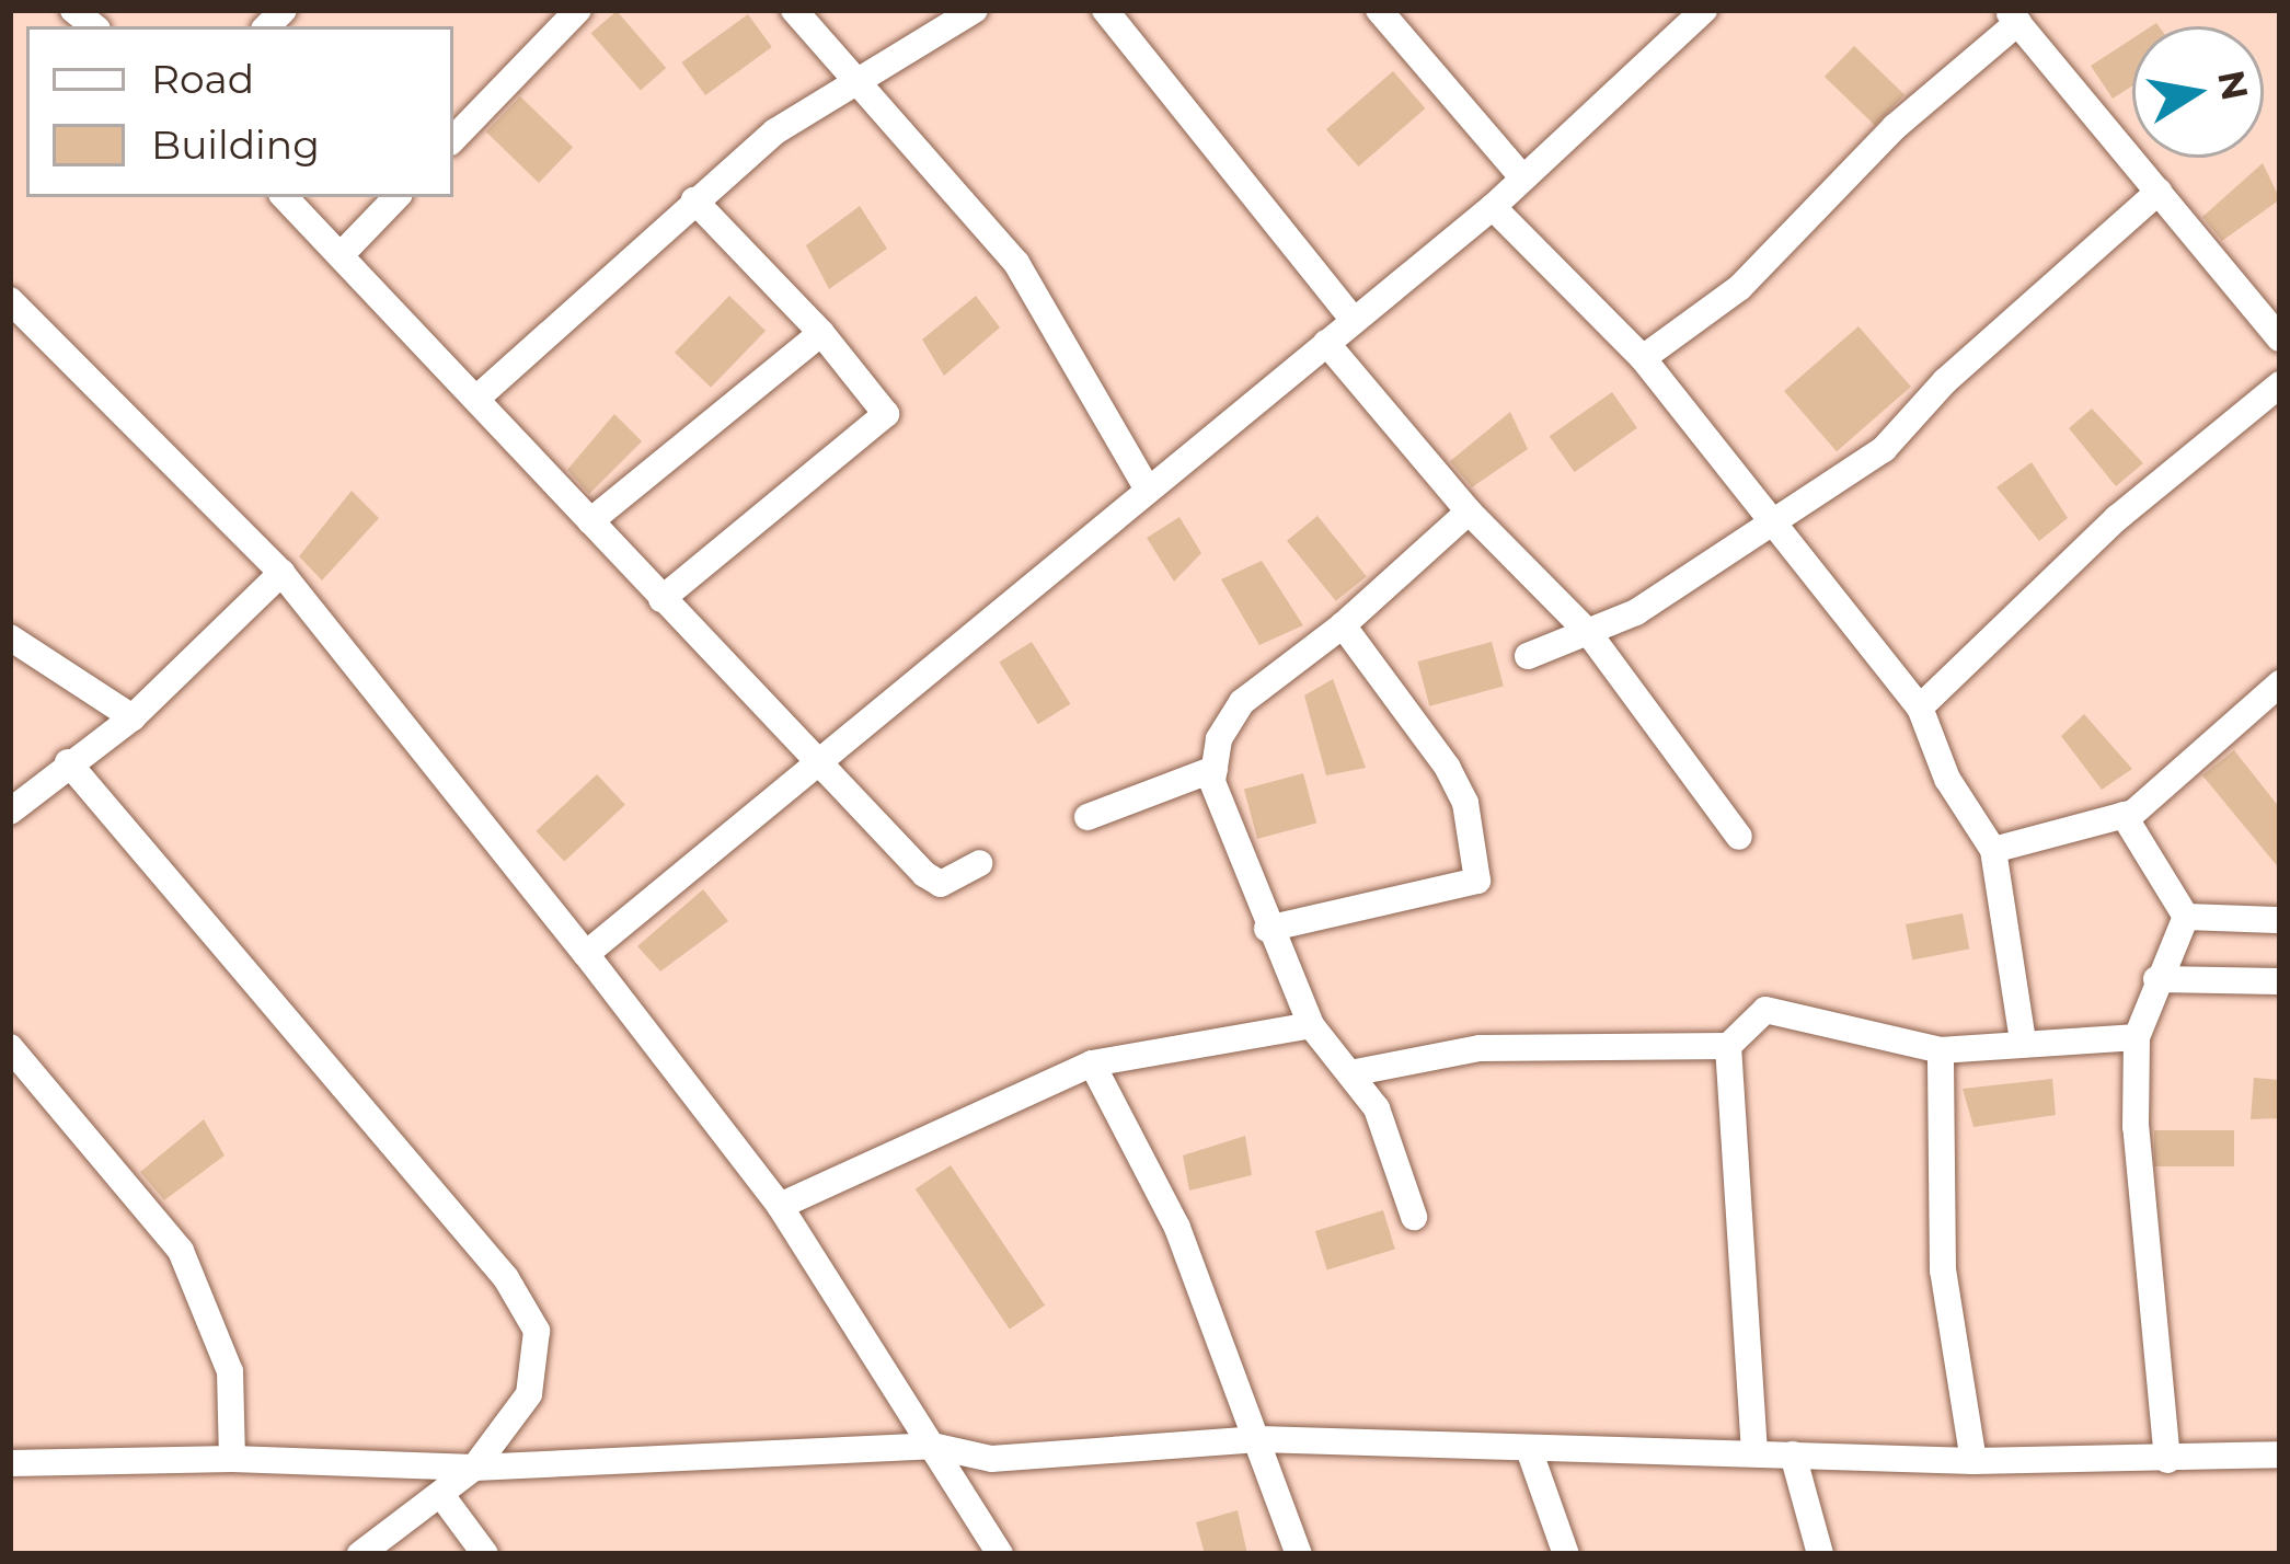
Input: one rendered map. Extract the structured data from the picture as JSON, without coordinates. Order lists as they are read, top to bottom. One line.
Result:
{"legend":["Road","Building"],"north":"right"}
